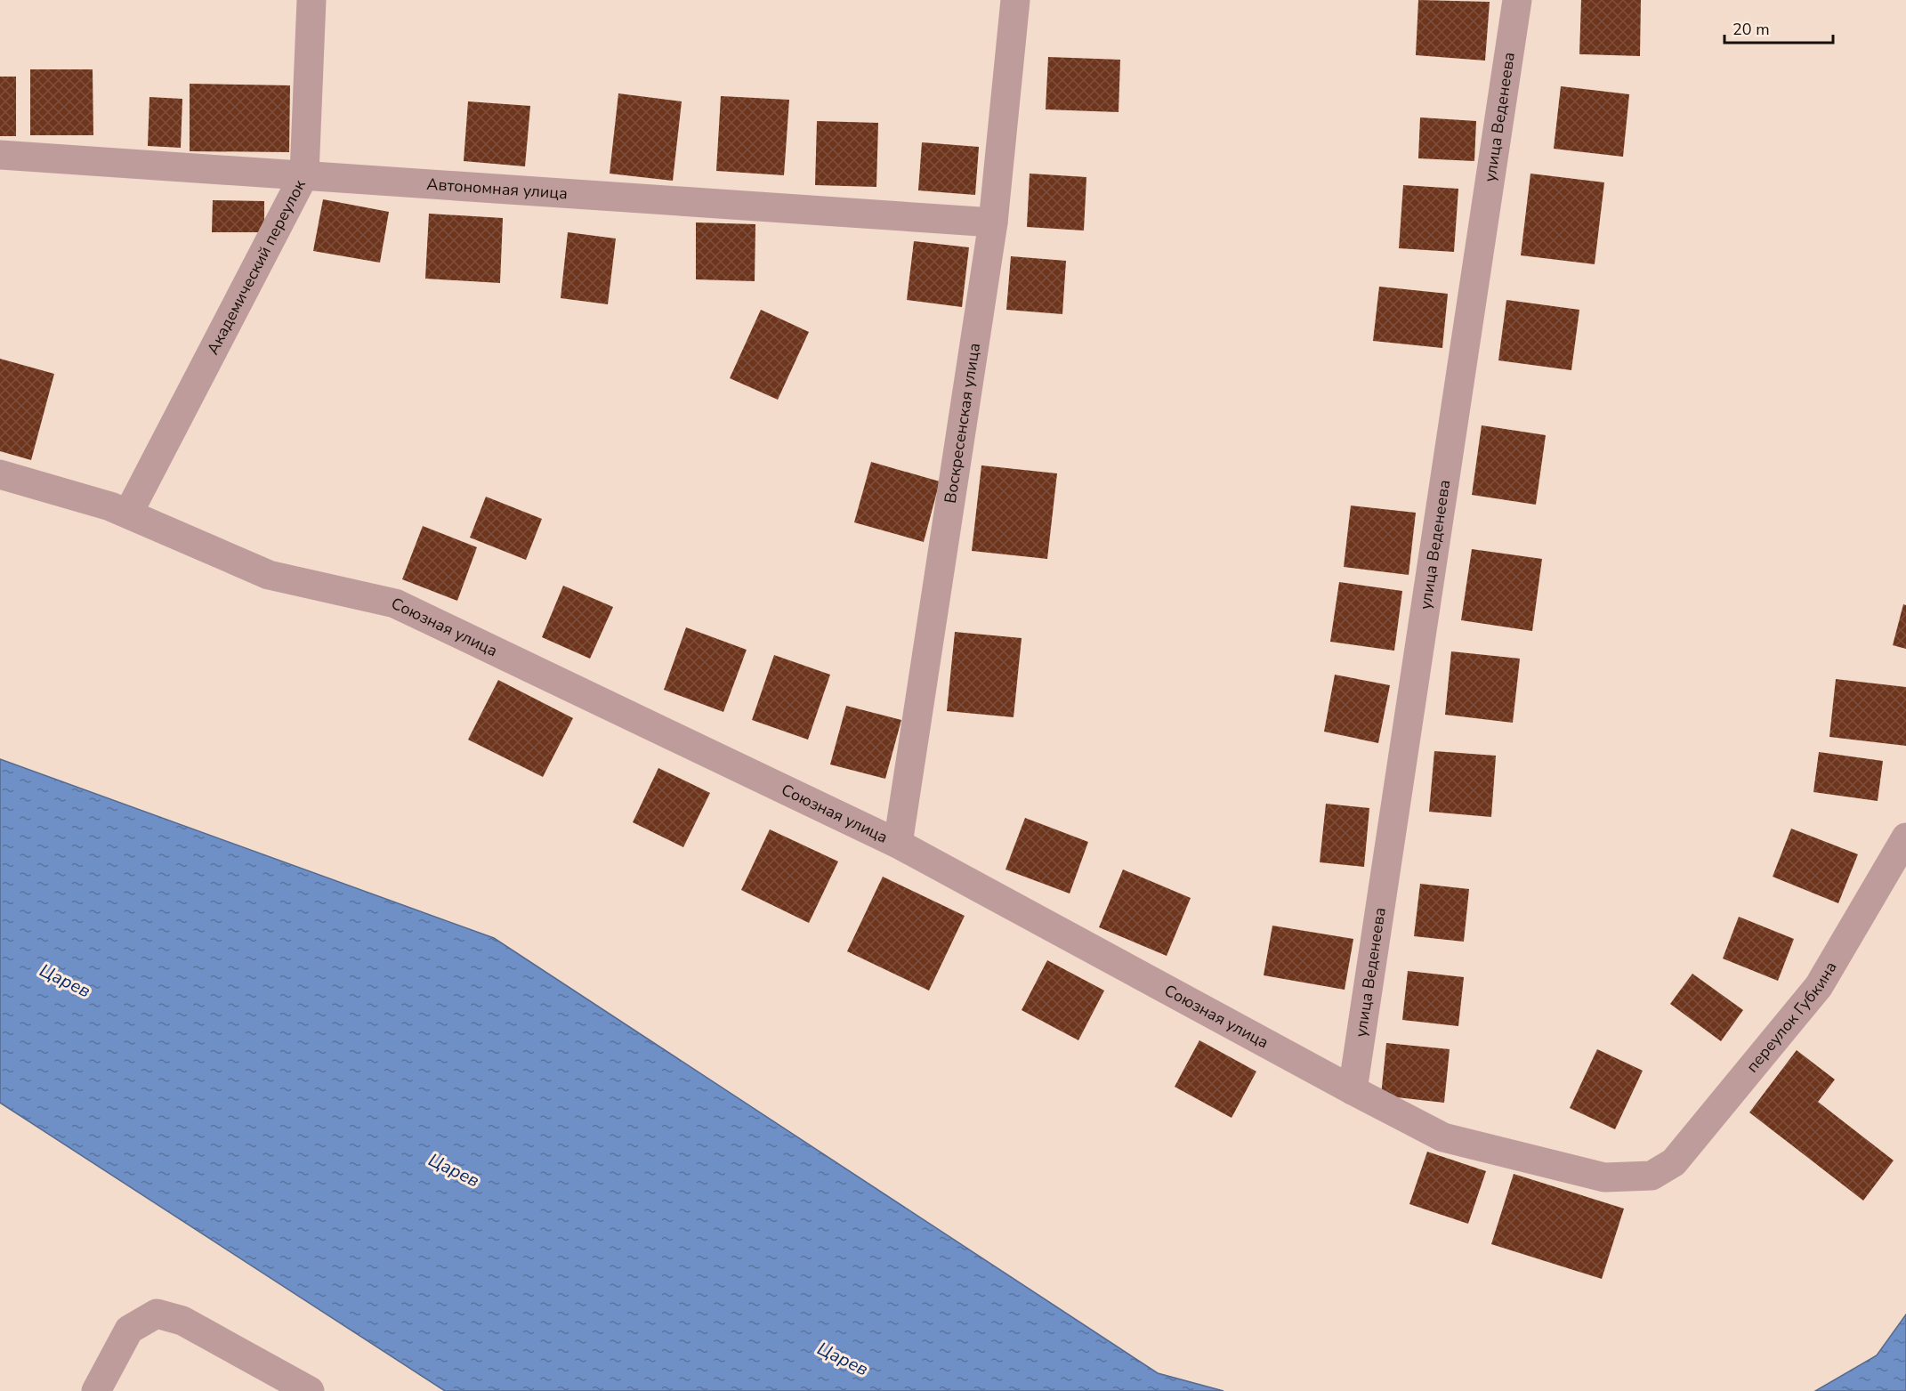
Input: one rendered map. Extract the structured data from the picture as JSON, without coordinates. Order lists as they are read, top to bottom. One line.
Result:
{"streets":{"street":["улица Веденеева","Автономная улица","Академический переулок","Воскресенская улица","Союзная улица","переулок Губкина"]},"crossings":[["улица Веденеева","Союзная улица"],["Автономная улица","Академический переулок"],["Автономная улица","Воскресенская улица"],["Академический переулок","Союзная улица"],["Воскресенская улица","Союзная улица"],["Союзная улица","переулок Губкина"]],"water":["Царев"],"scale_bar":"20 m"}
